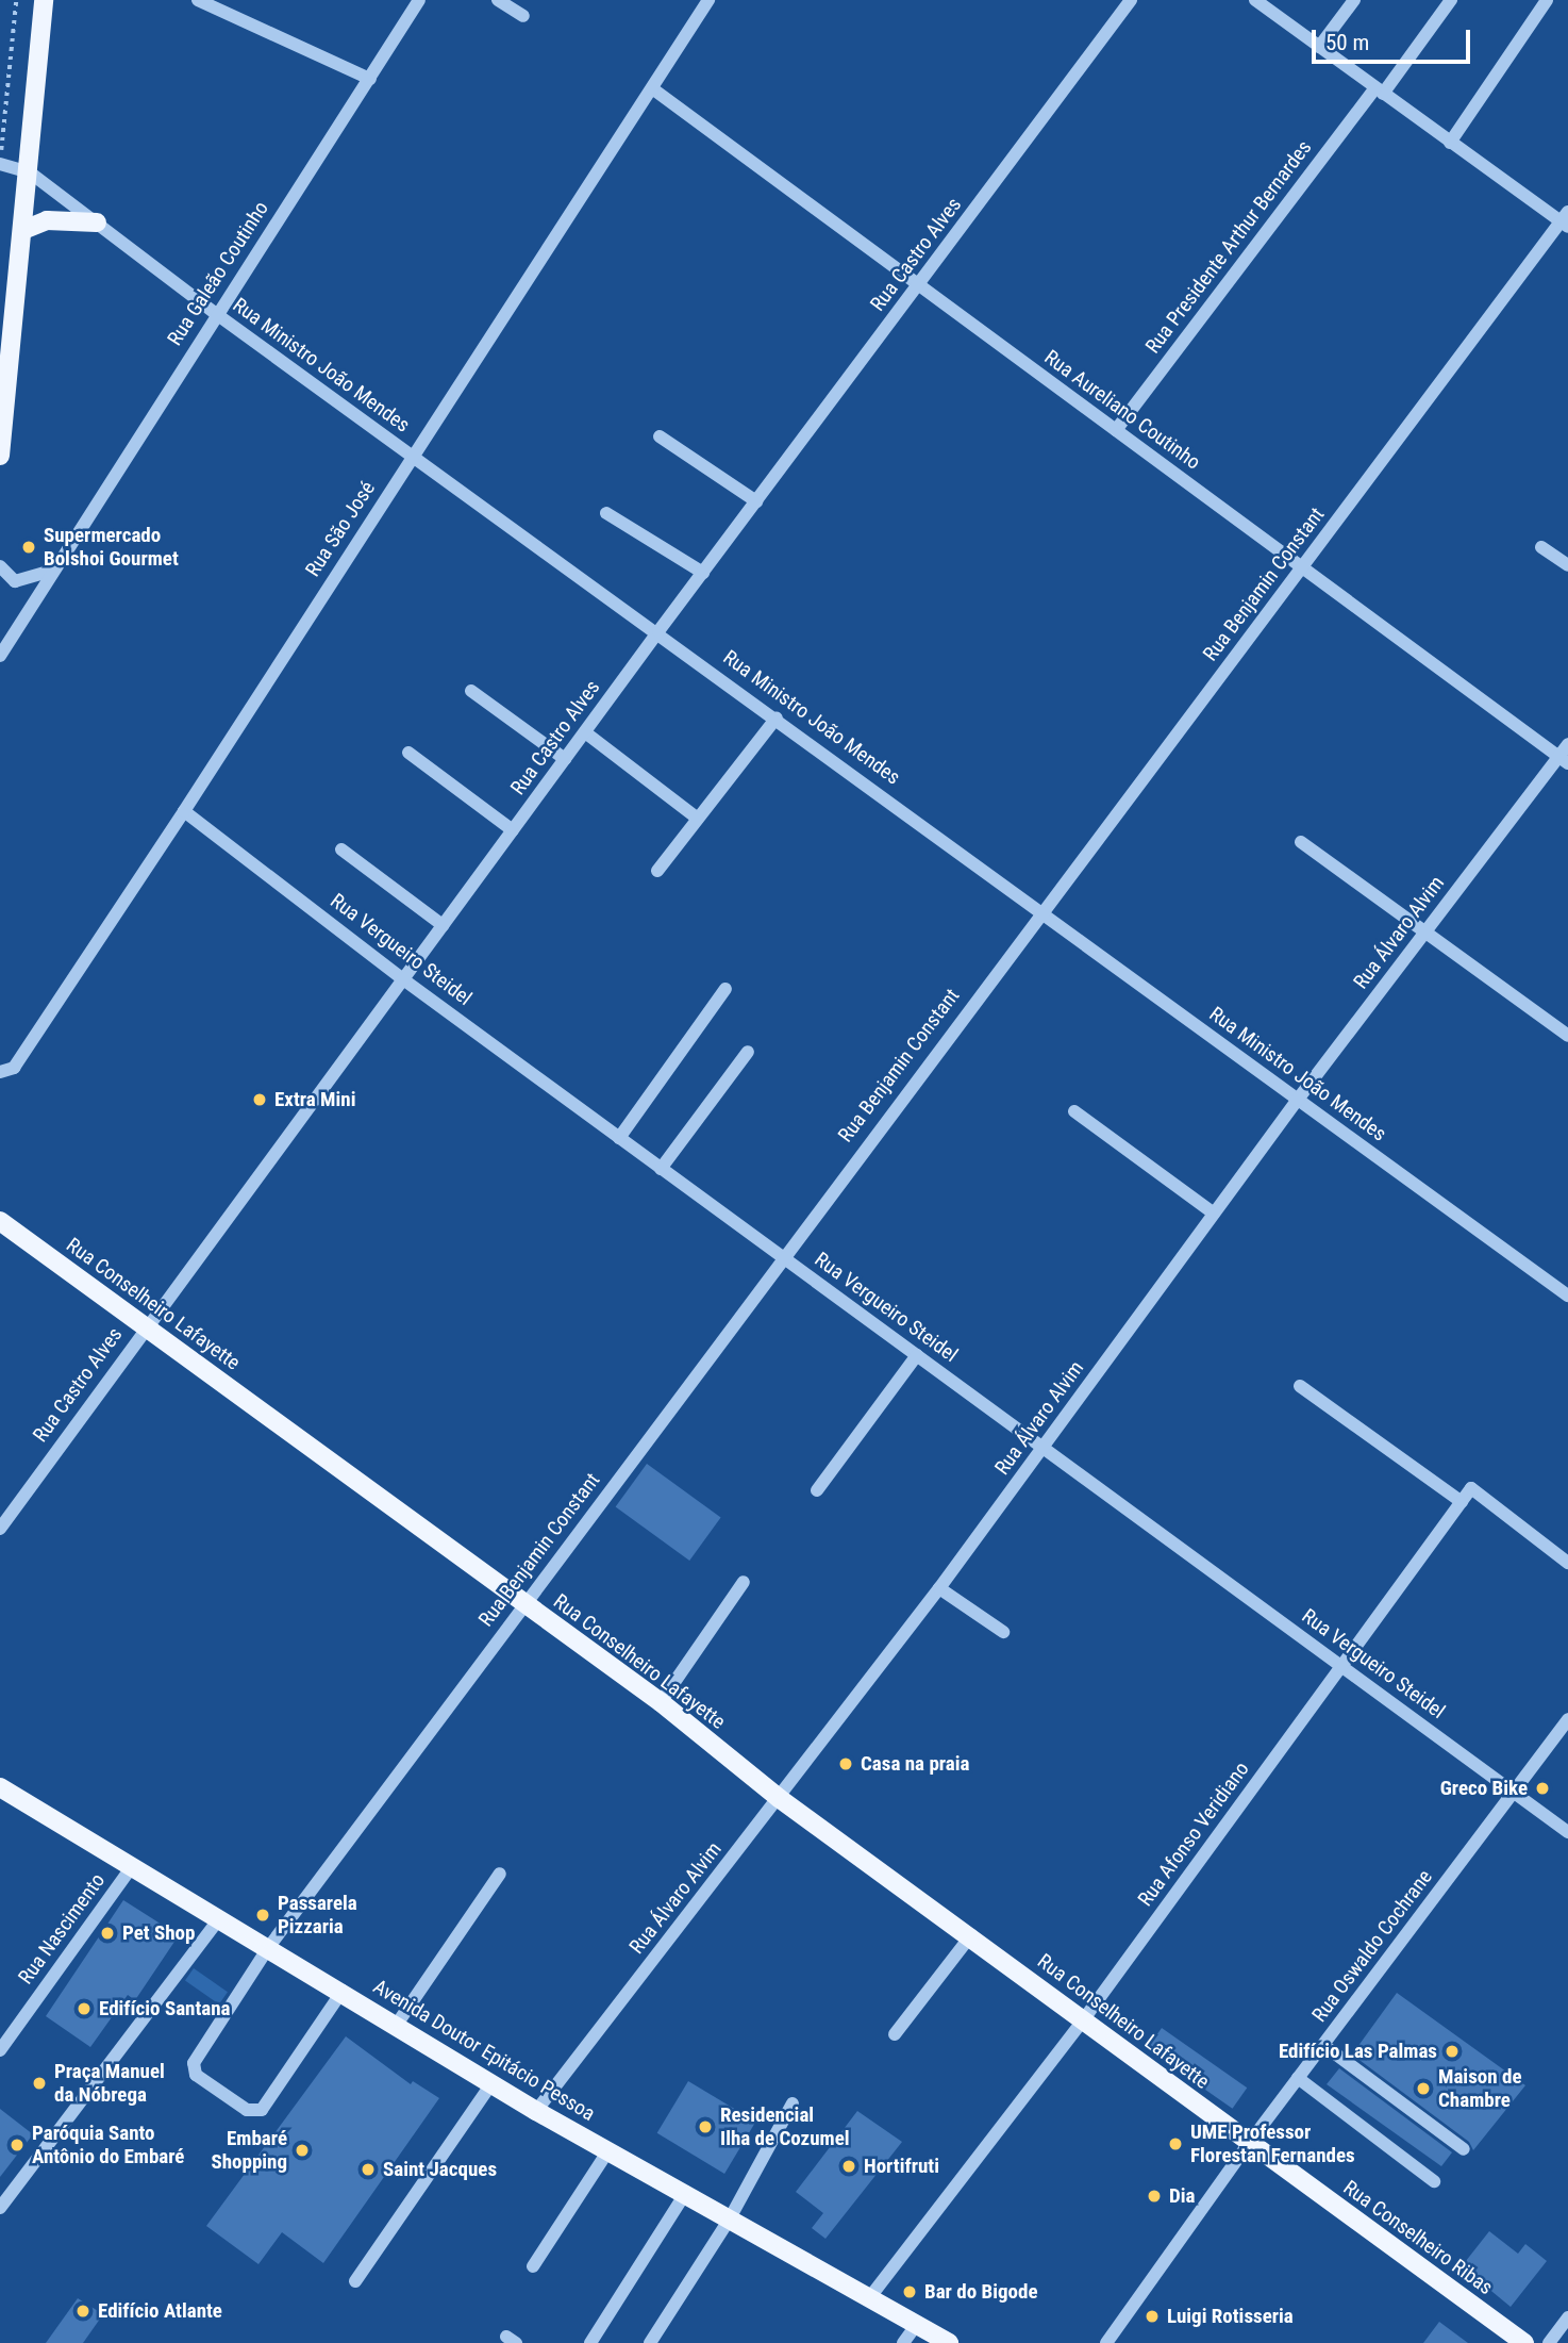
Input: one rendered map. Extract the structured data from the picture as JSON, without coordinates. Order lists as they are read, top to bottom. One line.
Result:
{"streets":{"main road":["Rua Conselheiro Lafayette","Avenida Doutor Epitácio Pessoa","Rua Conselheiro Ribas"],"street":["Rua Presidente Arthur Bernardes","Rua Castro Alves","Rua Galeão Coutinho","Rua Ministro João Mendes","Rua Aureliano Coutinho","Rua São José","Rua Benjamin Constant","Rua Álvaro Alvim","Rua Vergueiro Steidel","Rua Afonso Veridiano","Rua Nascimento","Rua Oswaldo Cochrane"]},"crossings":[["Rua Presidente Arthur Bernardes","Rua Aureliano Coutinho"],["Rua Castro Alves","Rua Ministro João Mendes"],["Rua Castro Alves","Rua Aureliano Coutinho"],["Rua Castro Alves","Rua Vergueiro Steidel"],["Rua Castro Alves","Rua Conselheiro Lafayette"],["Rua Galeão Coutinho","Rua Ministro João Mendes"],["Rua Ministro João Mendes","Rua São José"],["Rua Ministro João Mendes","Rua Benjamin Constant"],["Rua Ministro João Mendes","Rua Álvaro Alvim"],["Rua Aureliano Coutinho","Rua São José"],["Rua Aureliano Coutinho","Rua Benjamin Constant"],["Rua Aureliano Coutinho","Rua Álvaro Alvim"],["Rua São José","Rua Vergueiro Steidel"],["Rua Benjamin Constant","Rua Vergueiro Steidel"],["Rua Benjamin Constant","Rua Conselheiro Lafayette"],["Rua Benjamin Constant","Avenida Doutor Epitácio Pessoa"],["Rua Álvaro Alvim","Rua Vergueiro Steidel"],["Rua Álvaro Alvim","Rua Conselheiro Lafayette"],["Rua Álvaro Alvim","Avenida Doutor Epitácio Pessoa"],["Rua Vergueiro Steidel","Rua Afonso Veridiano"],["Rua Vergueiro Steidel","Rua Oswaldo Cochrane"],["Rua Conselheiro Lafayette","Rua Afonso Veridiano"],["Rua Conselheiro Lafayette","Rua Oswaldo Cochrane"],["Rua Conselheiro Lafayette","Rua Conselheiro Ribas"],["Rua Afonso Veridiano","Avenida Doutor Epitácio Pessoa"],["Rua Nascimento","Avenida Doutor Epitácio Pessoa"],["Rua Oswaldo Cochrane","Rua Conselheiro Ribas"]],"places":["Supermercado Bolshoi Gourmet","Extra Mini","Casa na praia","Greco Bike","Passarela Pizzaria","Pet Shop","Edifício Santana","Edifício Las Palmas","Praça Manuel da Nóbrega","Maison de Chambre","Residencial Ilha de Cozumel","UME Professor Florestan Fernandes","Paróquia Santo Antônio do Embaré","Embaré Shopping","Hortifruti","Saint Jacques","Dia","Bar do Bigode","Edifício Atlante","Luigi Rotisseria"],"scale_bar":"50 m"}
